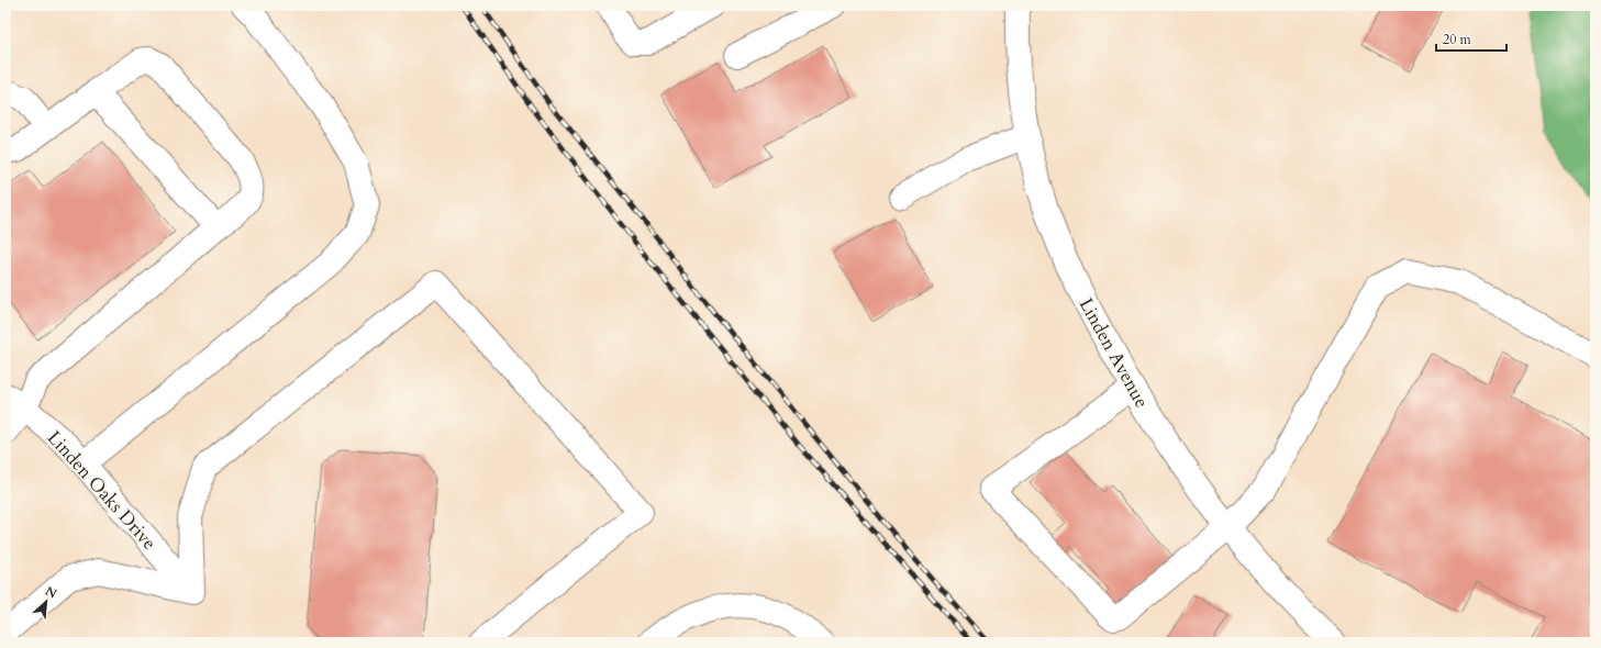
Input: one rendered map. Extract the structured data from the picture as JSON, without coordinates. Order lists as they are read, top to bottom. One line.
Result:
{"streets":{"main road":["Linden Avenue","Linden Oaks Drive"]},"scale_bar":"20 m","north":"top right"}
